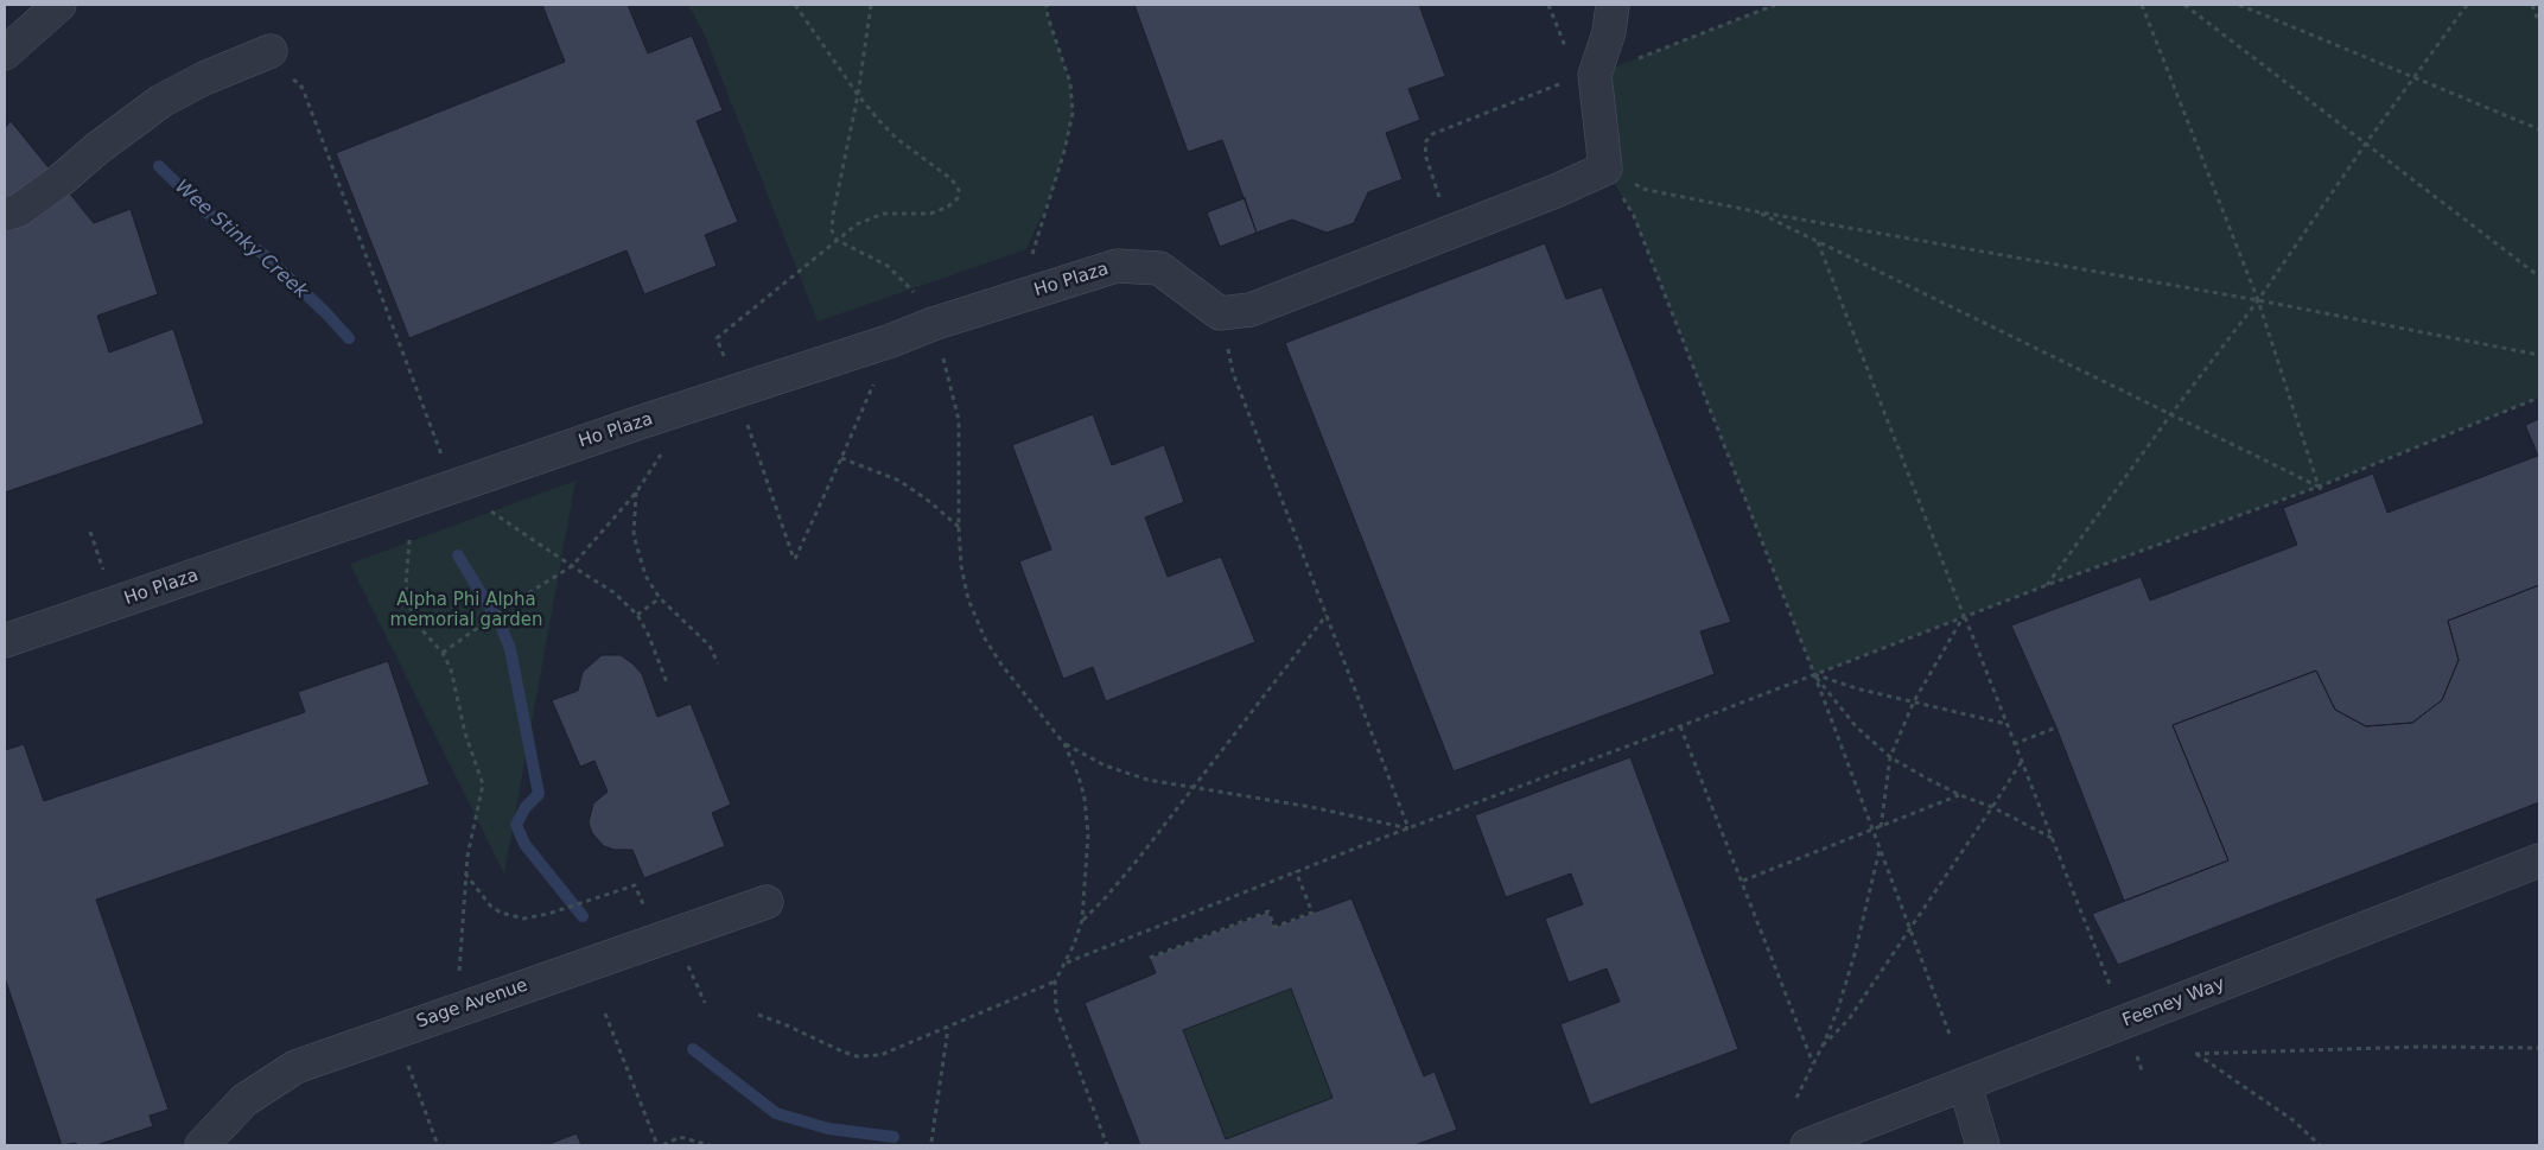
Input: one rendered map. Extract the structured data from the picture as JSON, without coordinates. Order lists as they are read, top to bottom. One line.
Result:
{"streets":{"street":["Ho Plaza","Feeney Way","Sage Avenue"]},"water":["Wee Stinky Creek"],"parks":["Alpha Phi Alpha memorial garden"]}
